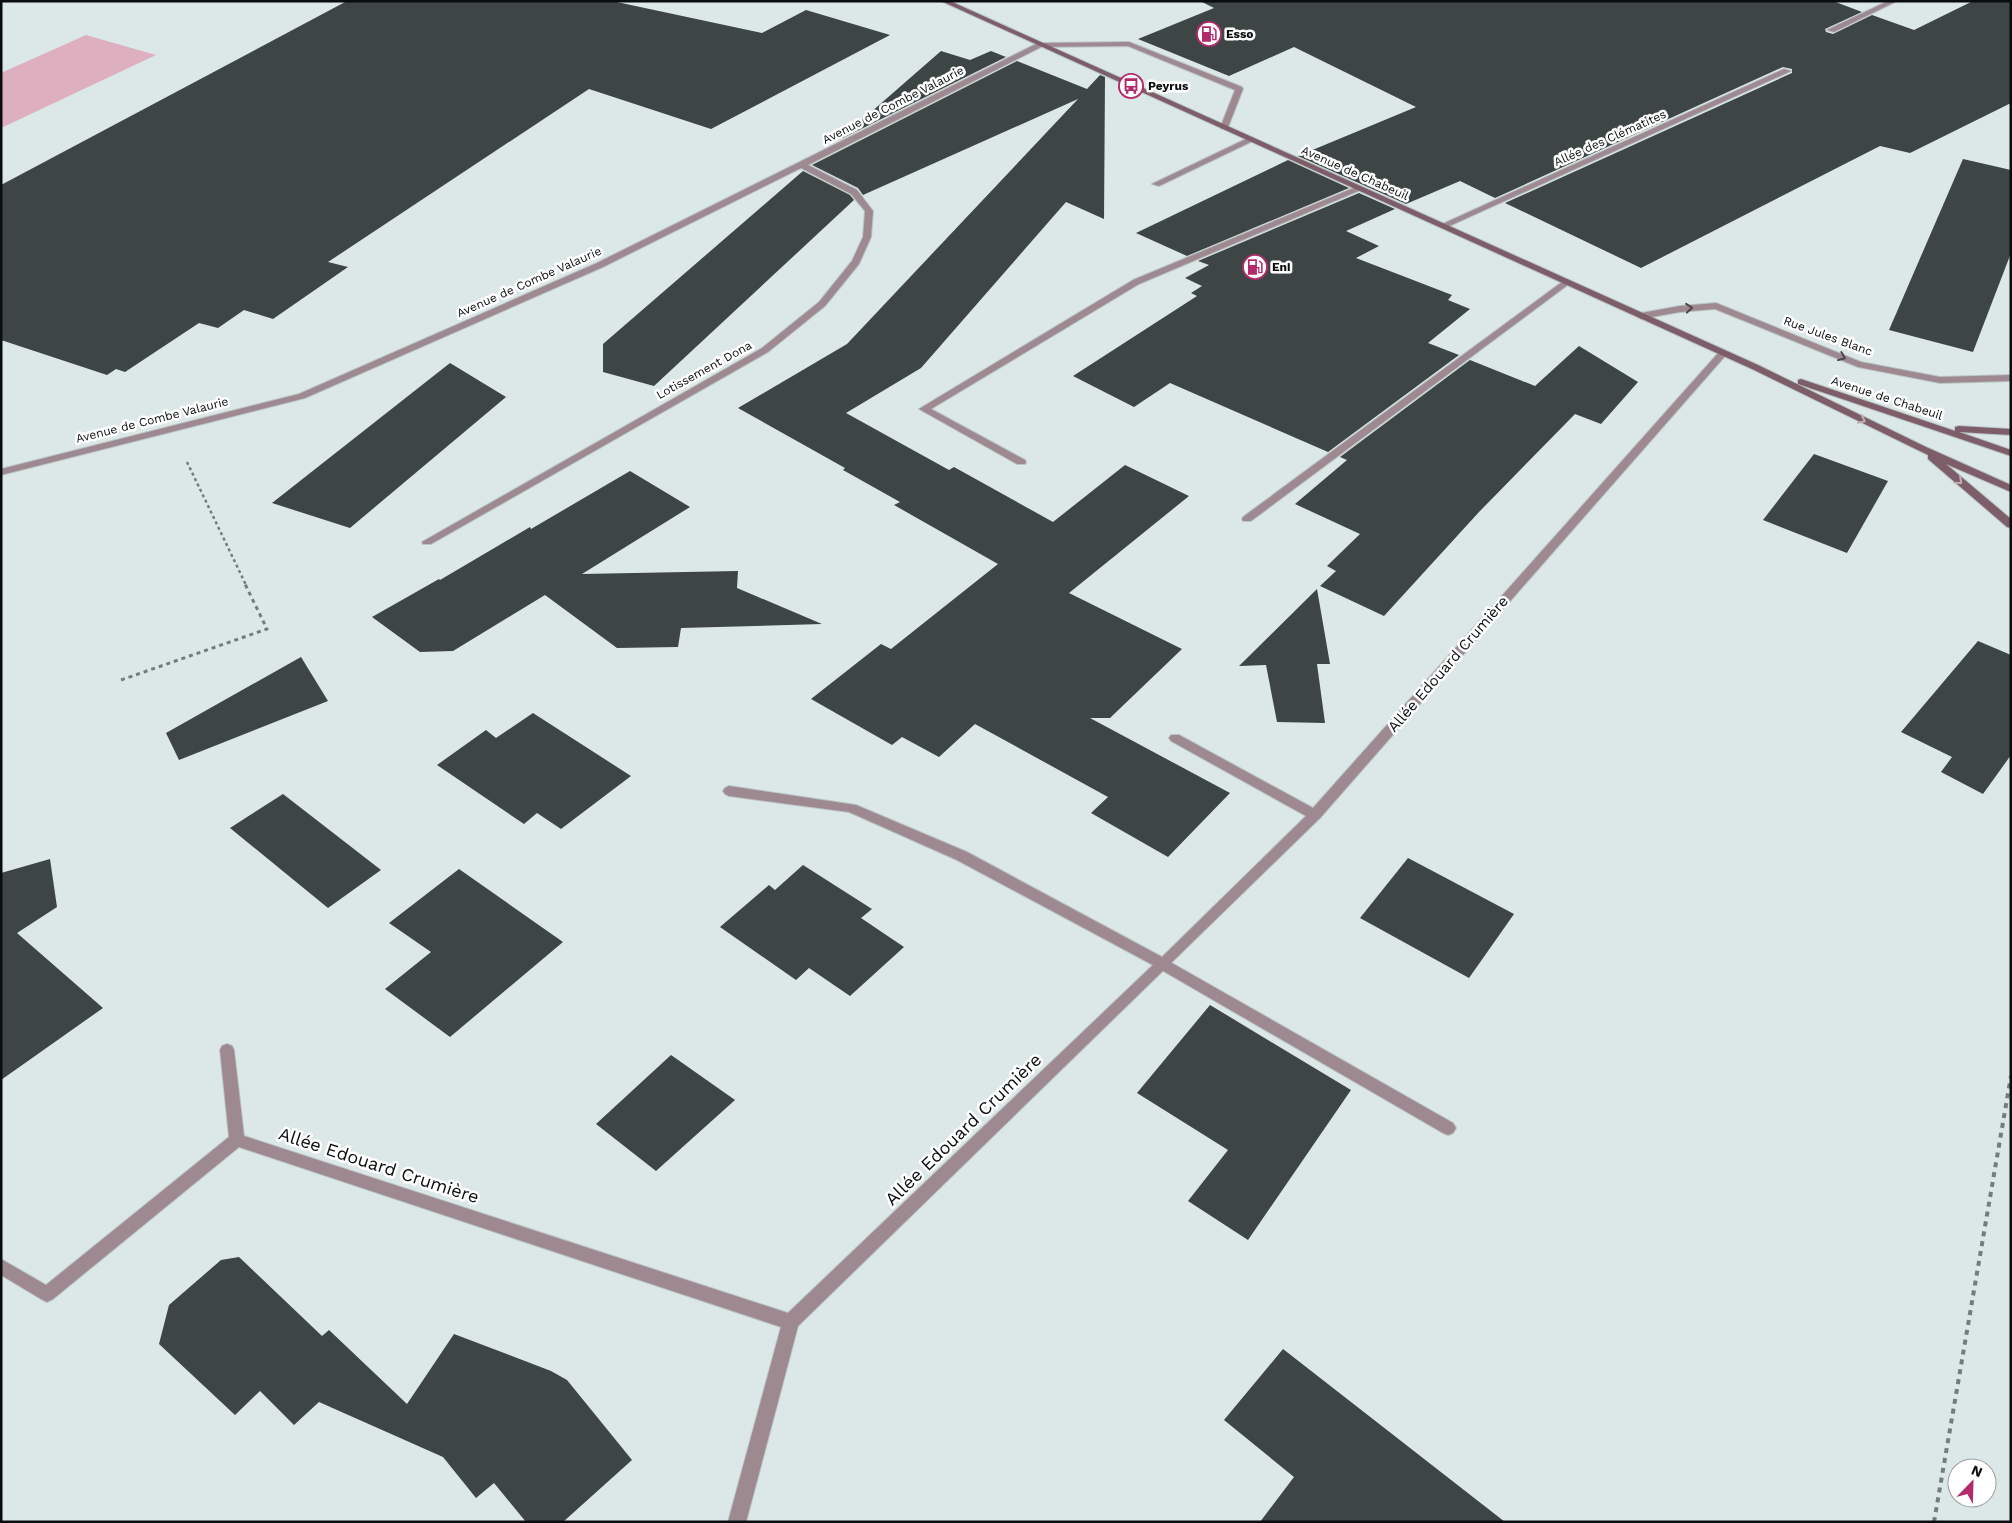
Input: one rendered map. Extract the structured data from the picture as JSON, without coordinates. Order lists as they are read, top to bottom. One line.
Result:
{"streets":{"main road":["Avenue de Chabeuil"],"street":["Avenue de Combe Valaurie","Allée des Clématites","Rue Jules Blanc","Lotissement Dona","Allée Edouard Crumière"]},"crossings":[["Avenue de Combe Valaurie","Avenue de Chabeuil"],["Avenue de Combe Valaurie","Lotissement Dona"],["Allée des Clématites","Avenue de Chabeuil"],["Avenue de Chabeuil","Rue Jules Blanc"],["Avenue de Chabeuil","Allée Edouard Crumière"]],"one_way":["Rue Jules Blanc"],"places":{"fuel station":["Esso","Eni"],"bus stop":["Peyrus"]},"north":"top right"}
